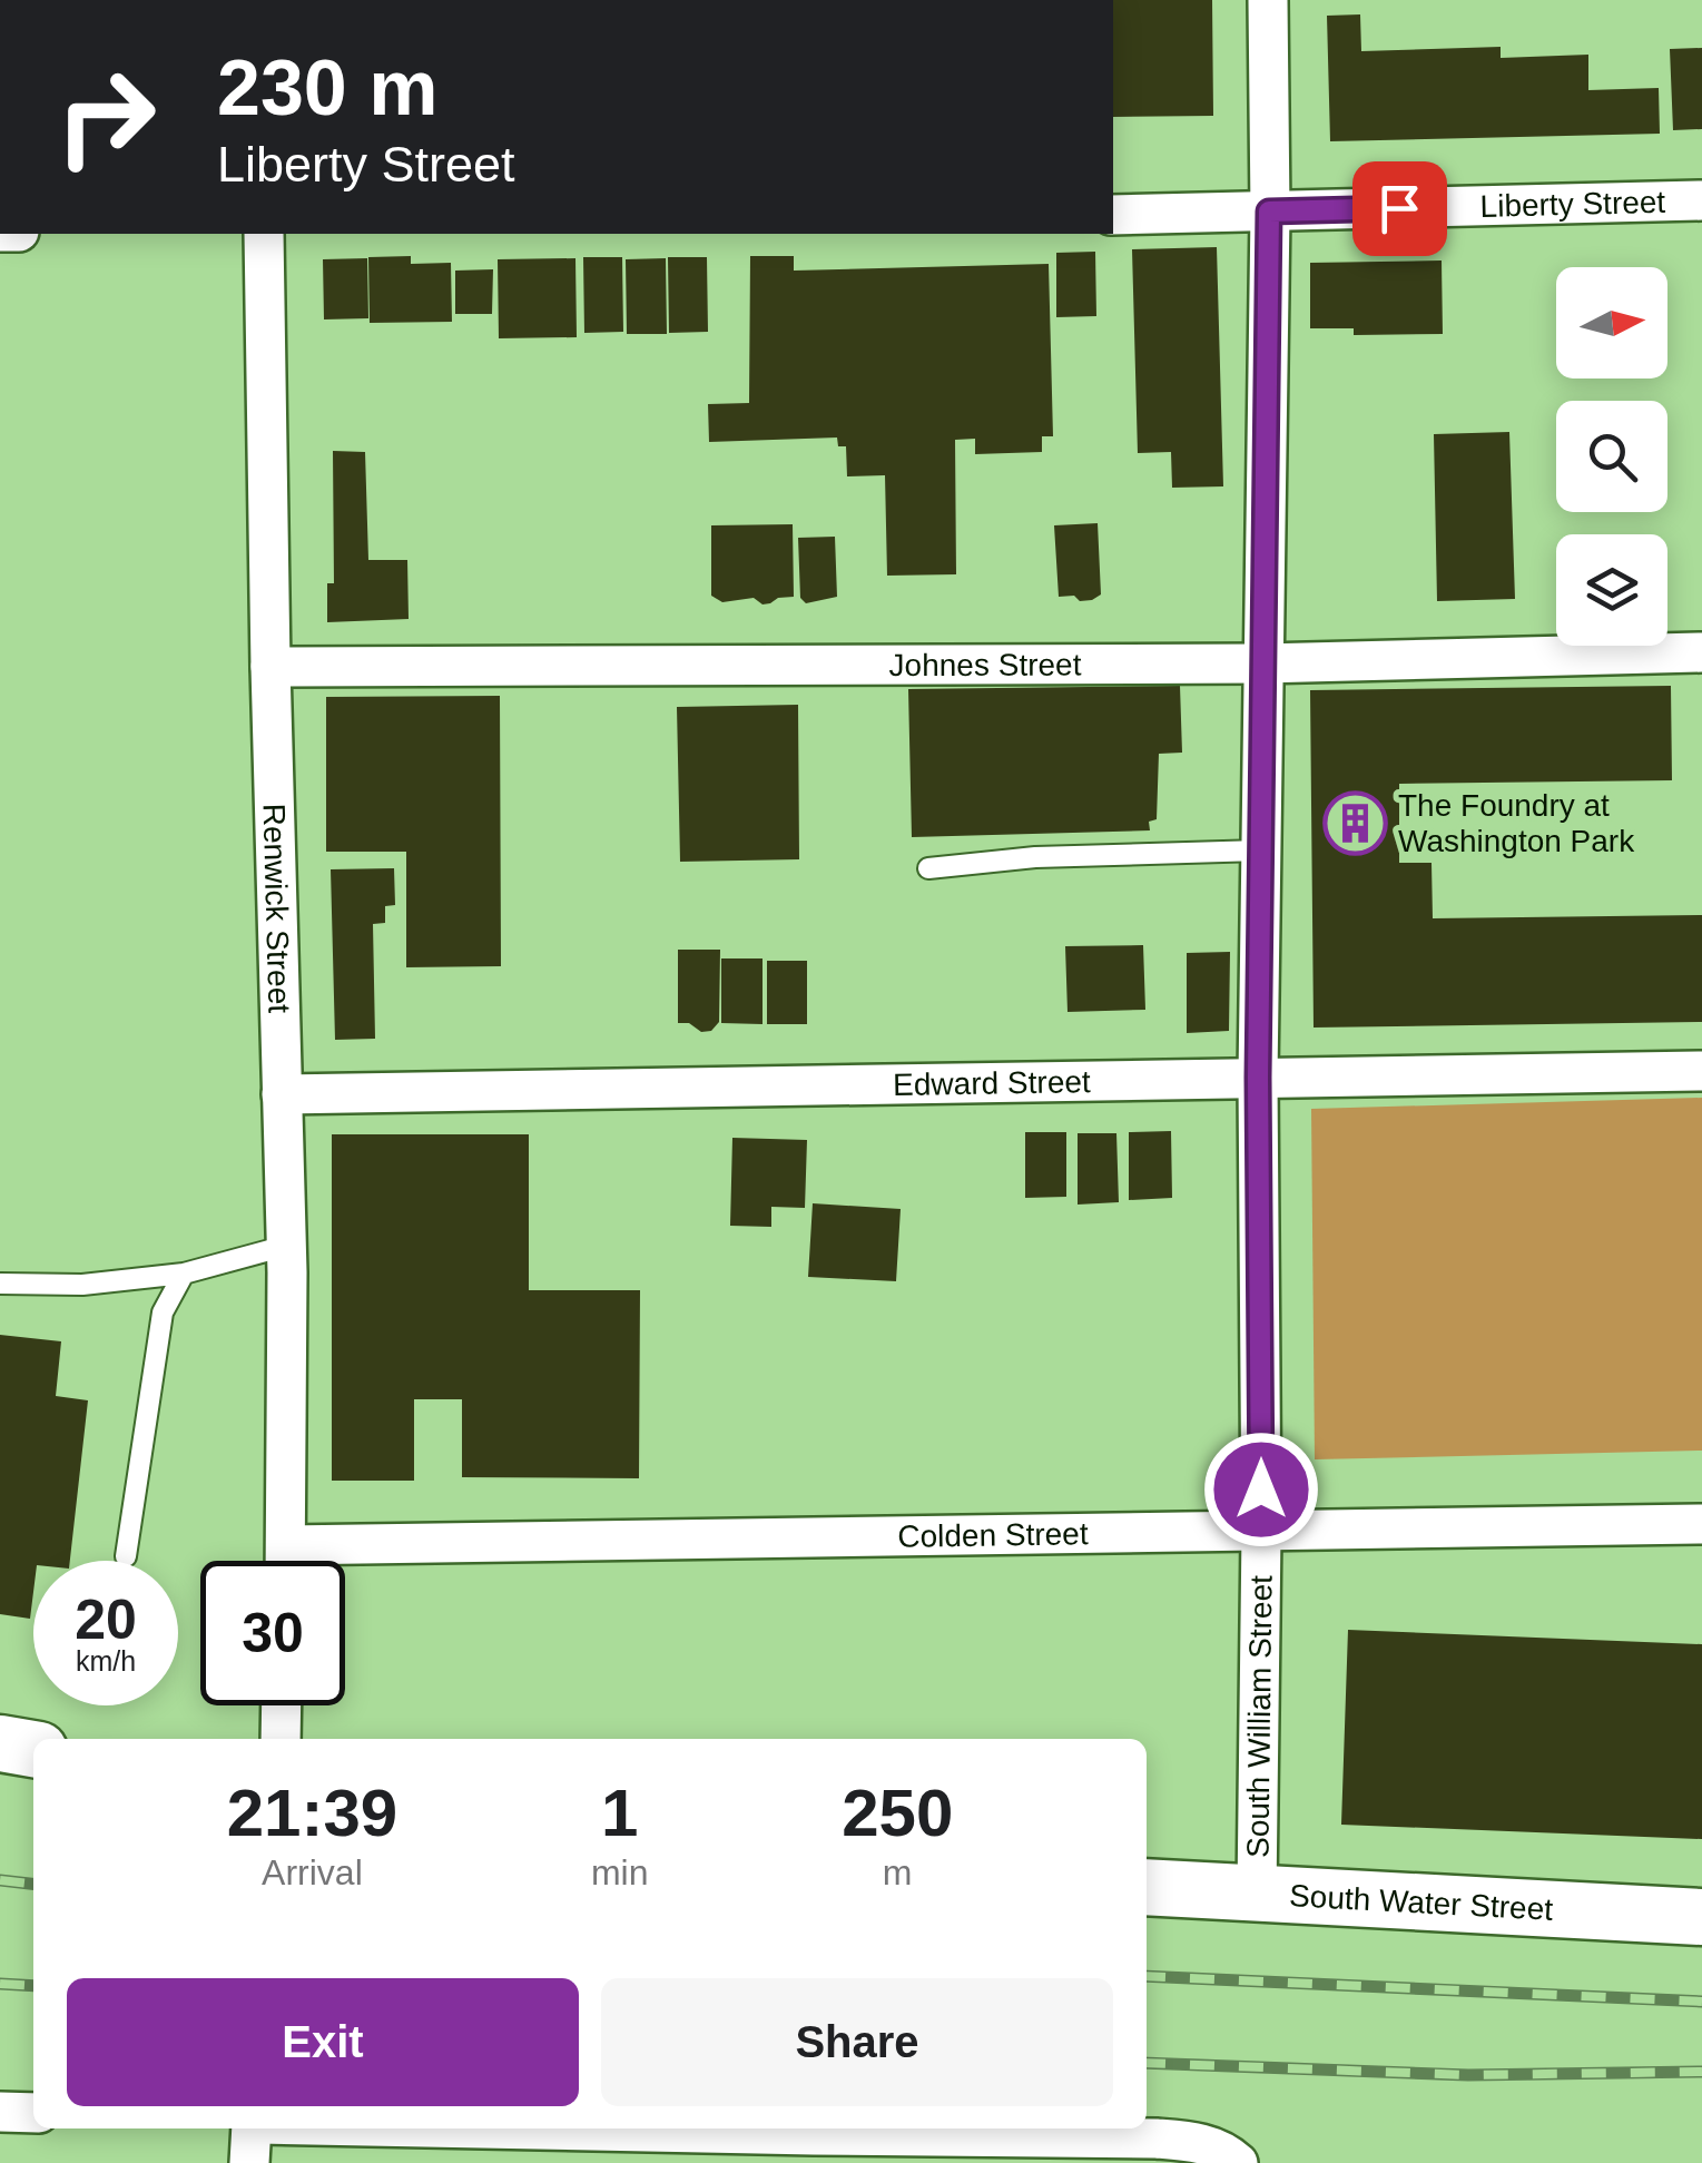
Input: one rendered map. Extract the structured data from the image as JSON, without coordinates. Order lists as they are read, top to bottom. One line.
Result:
{"streets":{"street":["Liberty Street","Johnes Street","Renwick Street","Edward Street","Colden Street","South William Street","South Water Street"]},"crossings":[["Liberty Street","South William Street"],["Johnes Street","Renwick Street"],["Johnes Street","South William Street"],["Renwick Street","Edward Street"],["Renwick Street","Colden Street"],["Edward Street","South William Street"],["Colden Street","South William Street"],["South William Street","South Water Street"]],"places":{"building":["The Foundry at Washington Park"]},"north":"right","page":{"turn":["230 m","Liberty Street"],"speed":"20 km/h","limit":"30","eta":["21:39","Arrival","1","min","250","m"],"buttons":["Exit","Share"]}}
